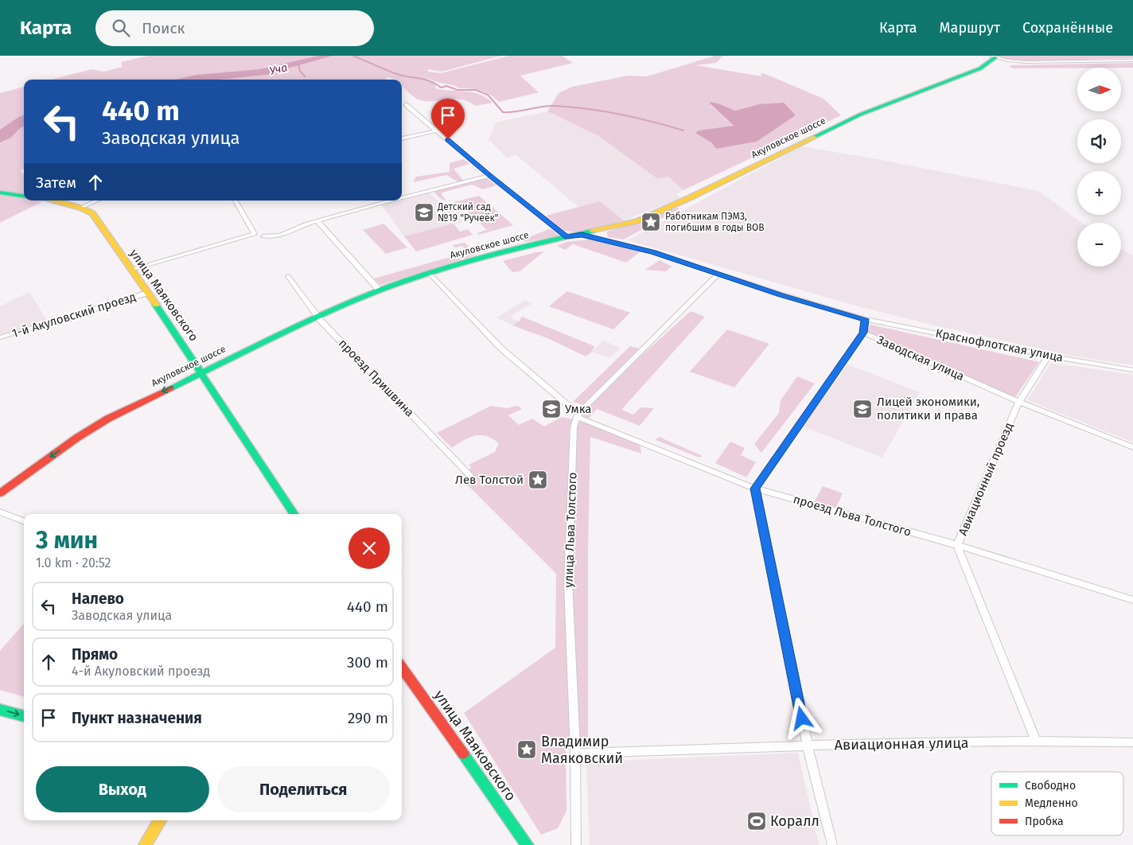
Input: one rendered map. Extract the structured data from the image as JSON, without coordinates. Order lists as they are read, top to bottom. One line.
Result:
{"streets":{"street":["Акуловское шоссе","улица Маяковского","1-й Акуловский проезд","Краснофлотская улица","Заводская улица","проезд Пришвина","Авиационный проезд","проезд Льва Толстого","улица Льва Толстого","Авиационная улица"]},"crossings":[["Акуловское шоссе","улица Маяковского"],["Акуловское шоссе","проезд Пришвина"],["Акуловское шоссе","проезд Льва Толстого"],["улица Маяковского","1-й Акуловский проезд"],["Краснофлотская улица","Заводская улица"],["Краснофлотская улица","Авиационный проезд"],["Заводская улица","Авиационный проезд"],["Авиационный проезд","проезд Льва Толстого"],["Авиационный проезд","Авиационная улица"],["проезд Льва Толстого","улица Льва Толстого"],["улица Льва Толстого","Авиационная улица"]],"water":["Уча"],"places":{"school or university":["Детский сад №19 \"Ручеёк\"","Умка","Лицей экономики, политики и права"],"place":["Работникам ПЭМЗ, погибшим в годы ВОВ","Лев Толстой","Владимир Маяковский"],"sports":["Коралл"]},"legend":["Свободно","Медленно","Пробка"],"north":"right","page":{"header":"Карта","search":"Поиск","nav":["Карта","Маршрут","Сохранённые"],"map_buttons":["+","−"],"turn":["440 m","Заводская улица"],"then":"Затем","heading":["3 мин","1.0 km · 20:52"],"list":[{"name":"Налево","note":"Заводская улица","value":"440 m"},{"name":"Прямо","note":"4-й Акуловский проезд","value":"300 m"},{"name":"Пункт назначения","value":"290 m"}],"buttons":["Выход","Поделиться"]}}
